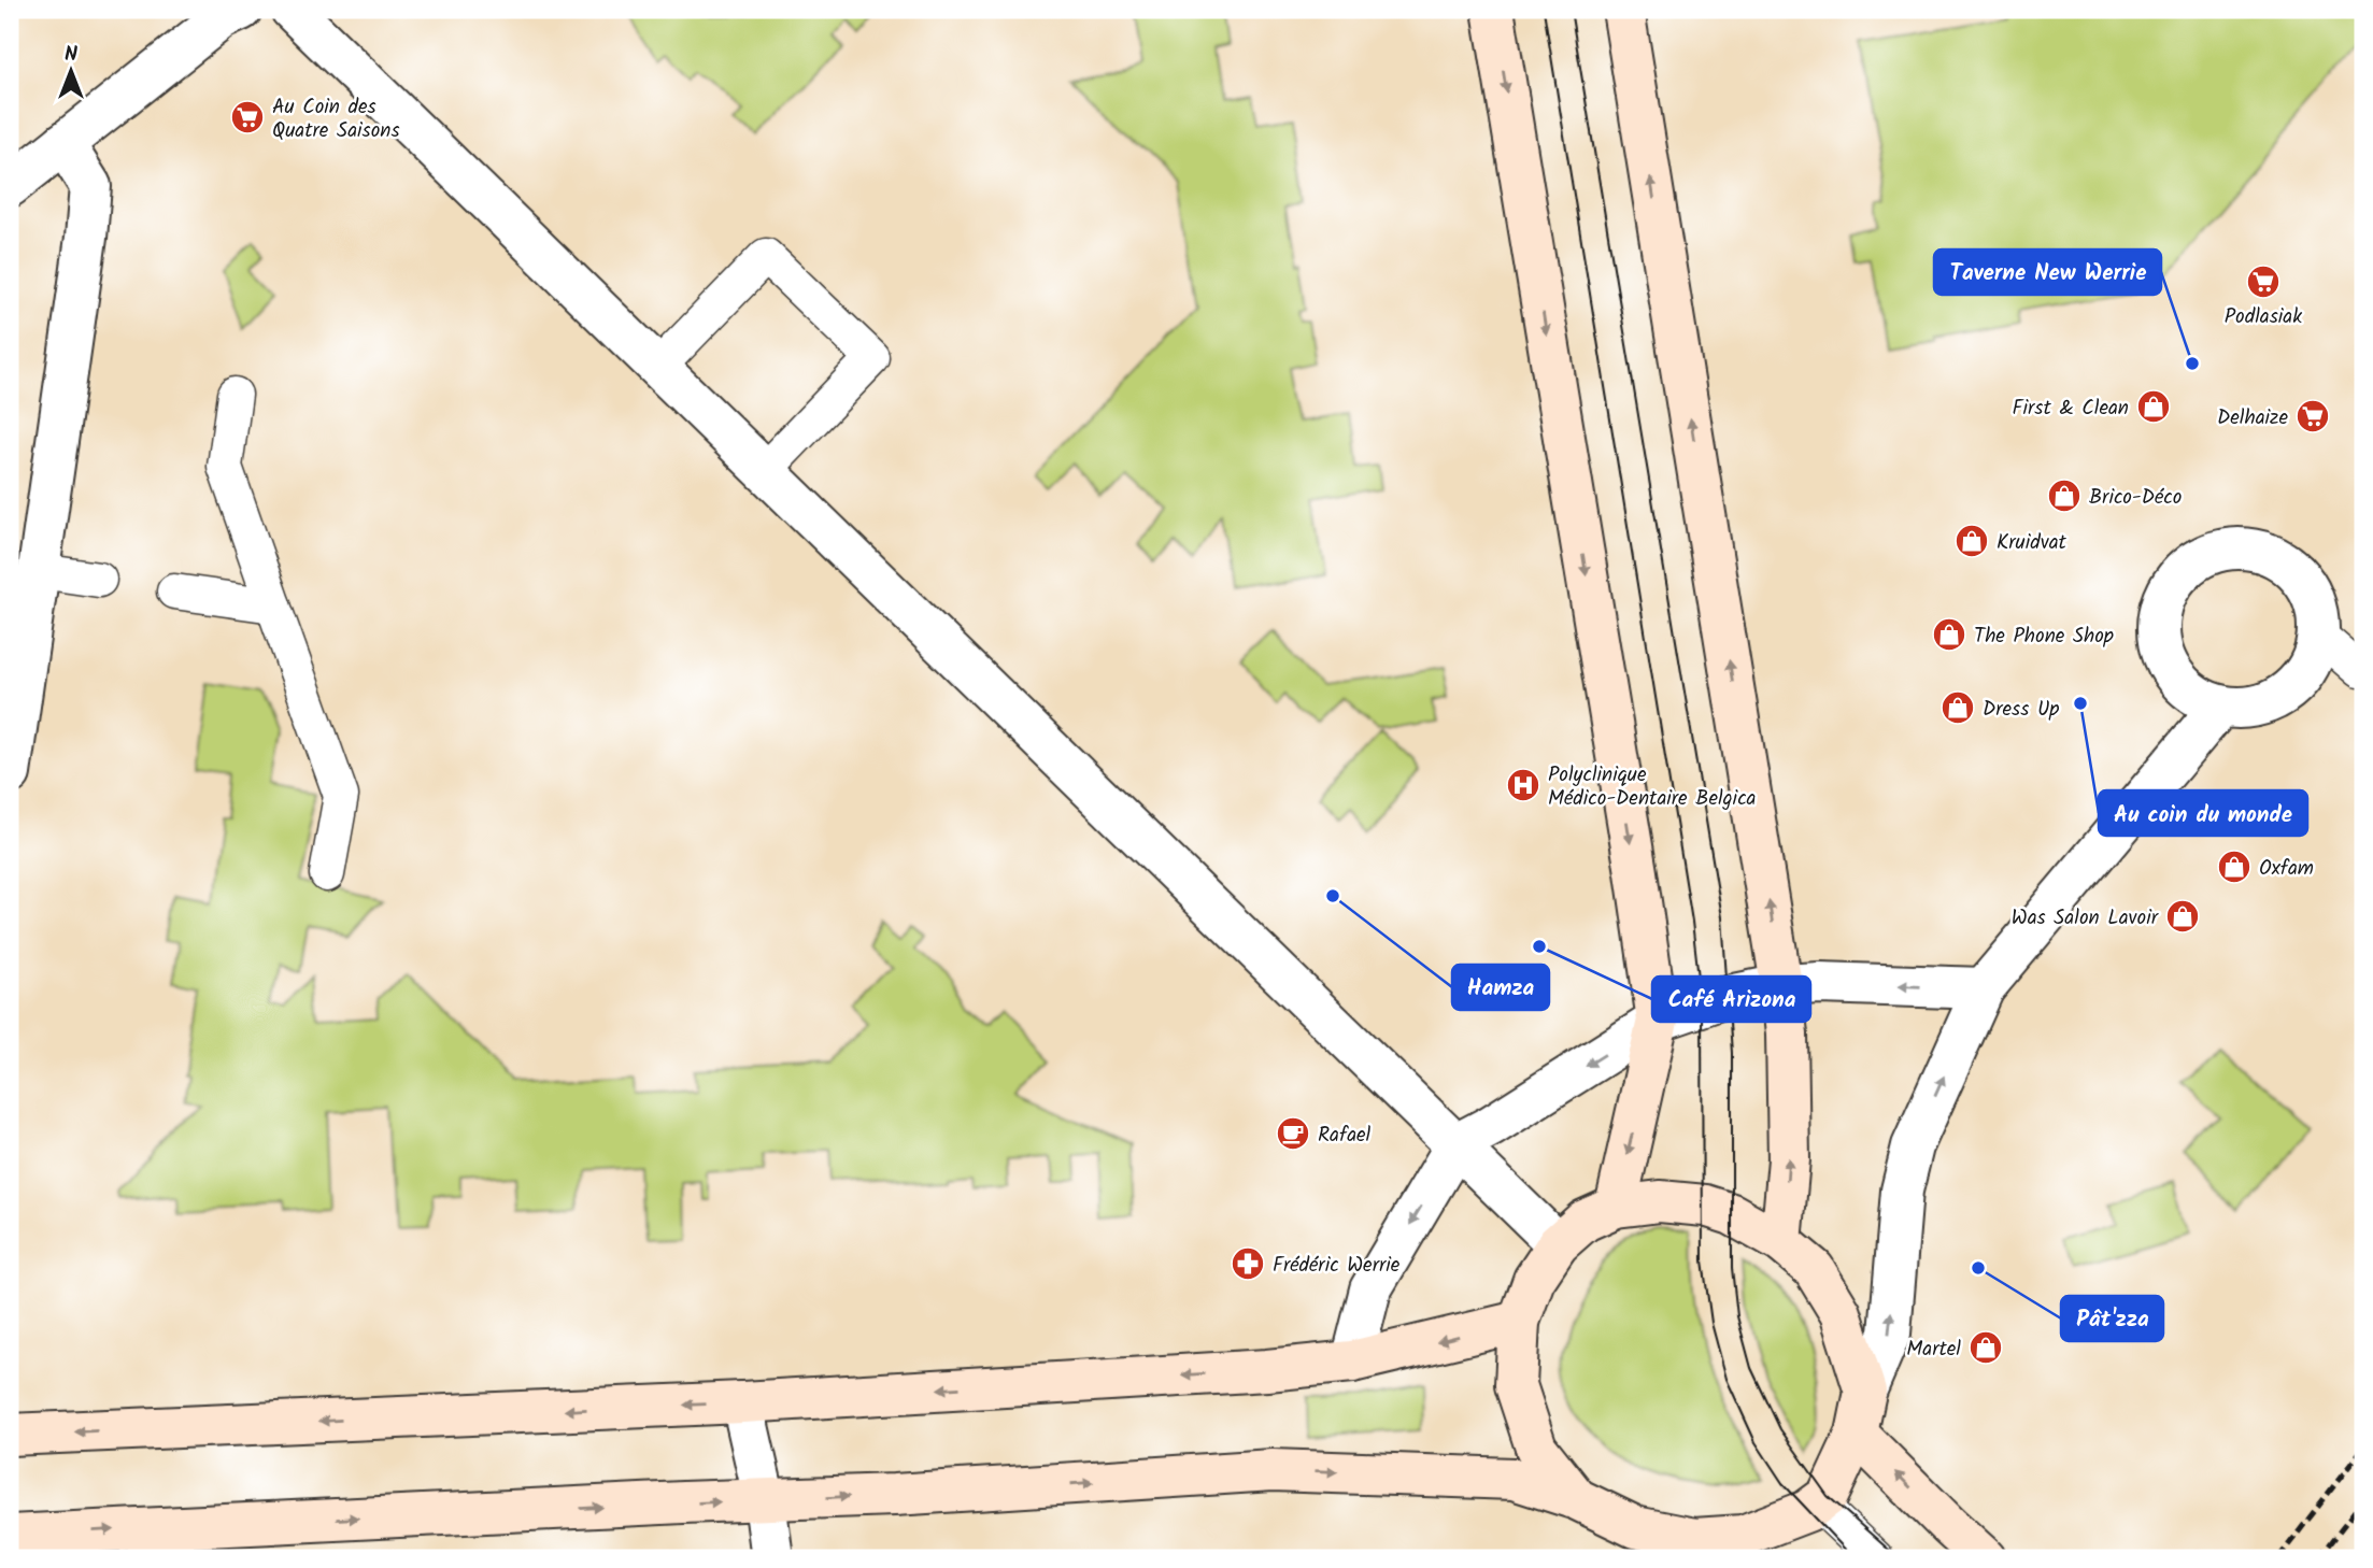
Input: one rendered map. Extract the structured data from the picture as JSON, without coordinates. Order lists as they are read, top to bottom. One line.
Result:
{"places":{"supermarket":["Au Coin des Quatre Saisons","Podlasiak","Delhaize"],"other":["Taverne New Werrie","Au coin du monde","Hamza","Café Arizona","Pât'zza"],"shop":["First & Clean","Brico-Déco","Kruidvat","The Phone Shop","Dress Up","Oxfam","Was Salon Lavoir","Martel"],"hospital":["Polyclinique Médico-Dentaire Belgica"],"cafe":["Rafael"],"pharmacy":["Frédéric Werrie"]},"north":"top"}
